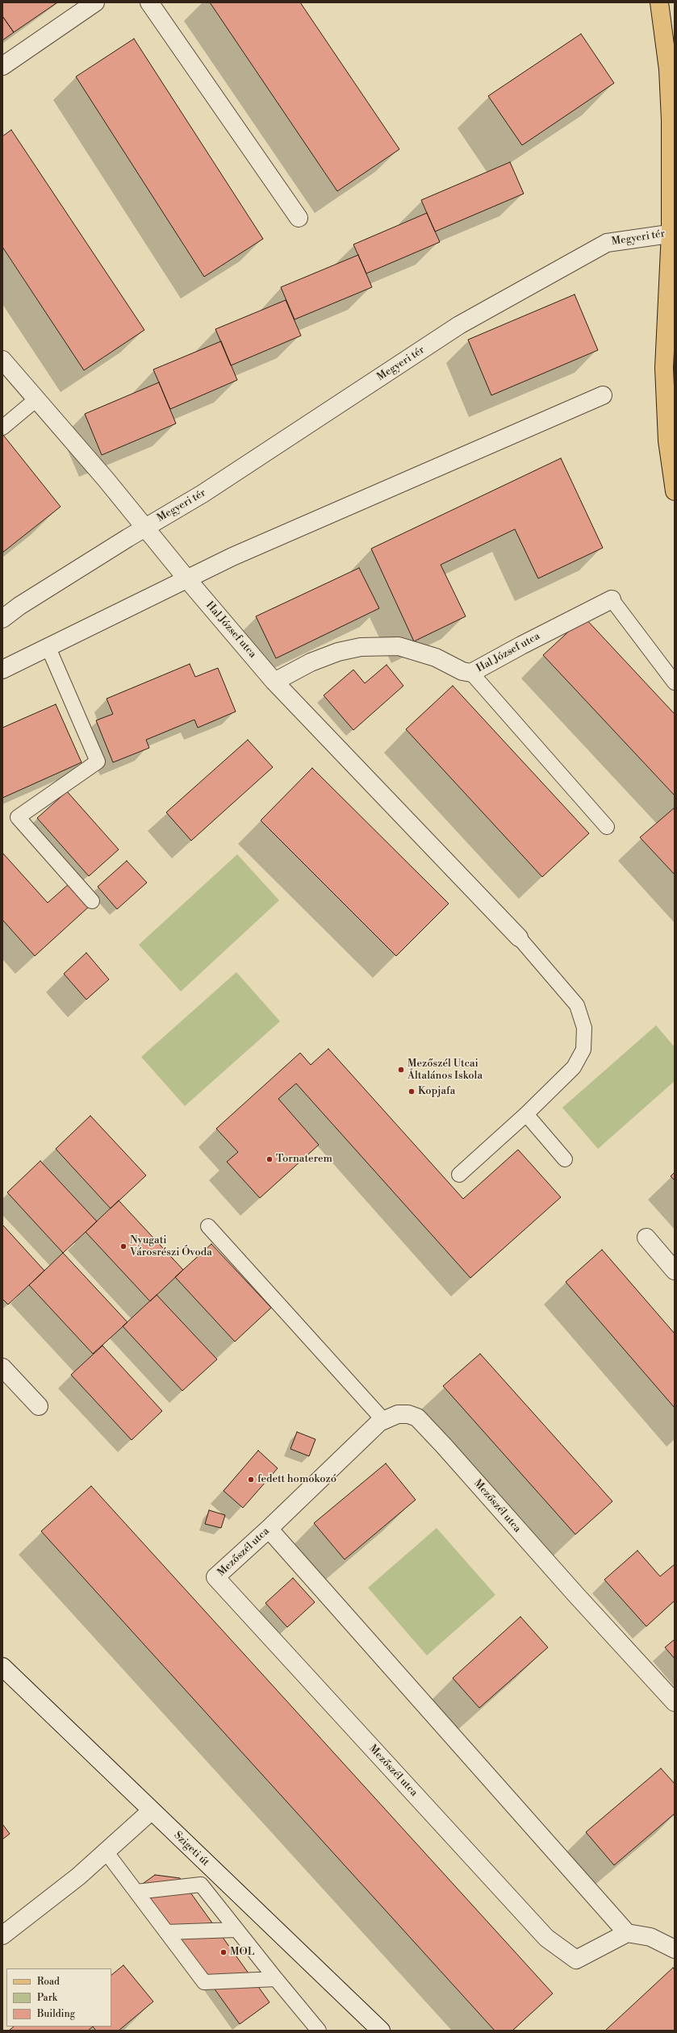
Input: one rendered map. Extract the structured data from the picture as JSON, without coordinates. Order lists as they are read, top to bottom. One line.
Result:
{"streets":{"street":["Megyeri tér","Hal József utca","Mezőszél utca","Szigeti út"]},"crossings":[["Megyeri tér","Hal József utca"]],"places":["Mezőszél Utcai Általános Iskola","Kopjafa","Tornaterem","Nyugati Városrészi Óvoda","fedett homokozó","MOL"],"legend":["Road","Park","Building"]}
